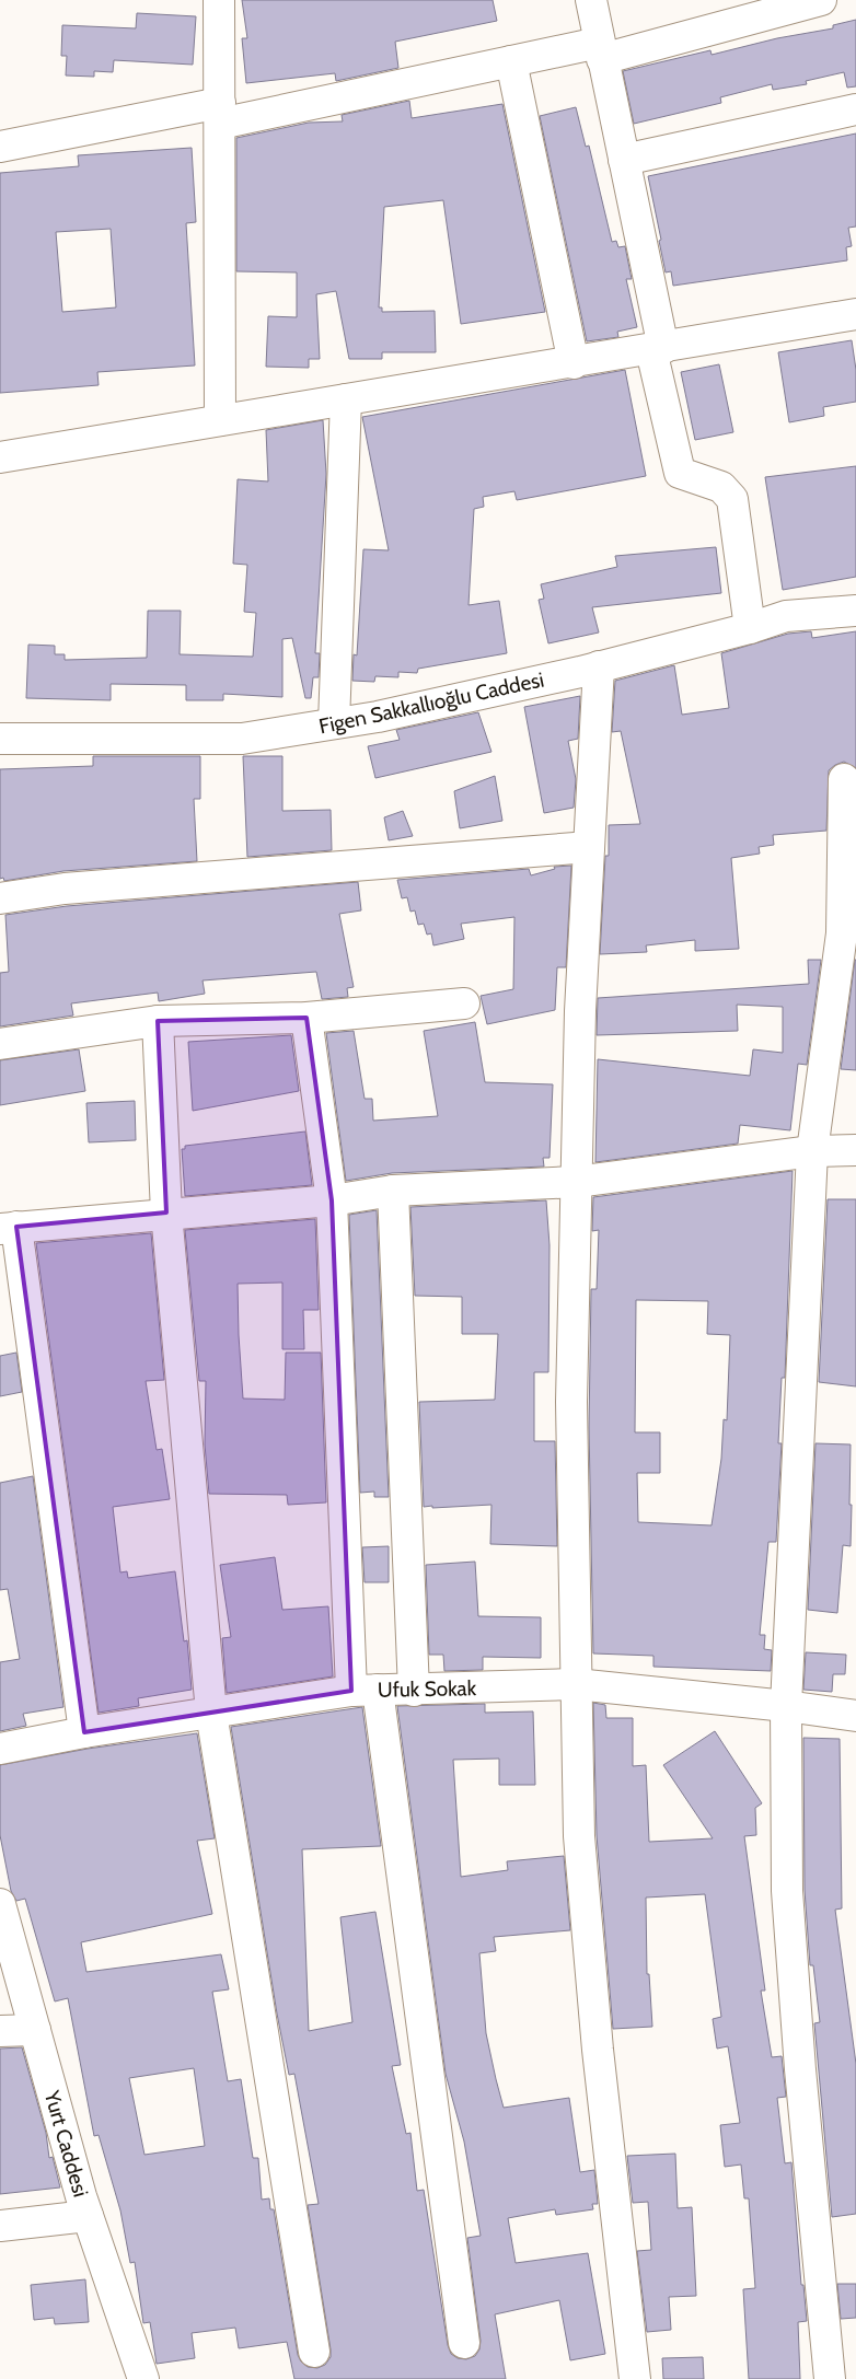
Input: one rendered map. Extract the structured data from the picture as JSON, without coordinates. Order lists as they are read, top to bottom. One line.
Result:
{"streets":{"street":["Figen Sakkallıoğlu Caddesi","Ufuk Sokak","Yurt Caddesi"]}}
